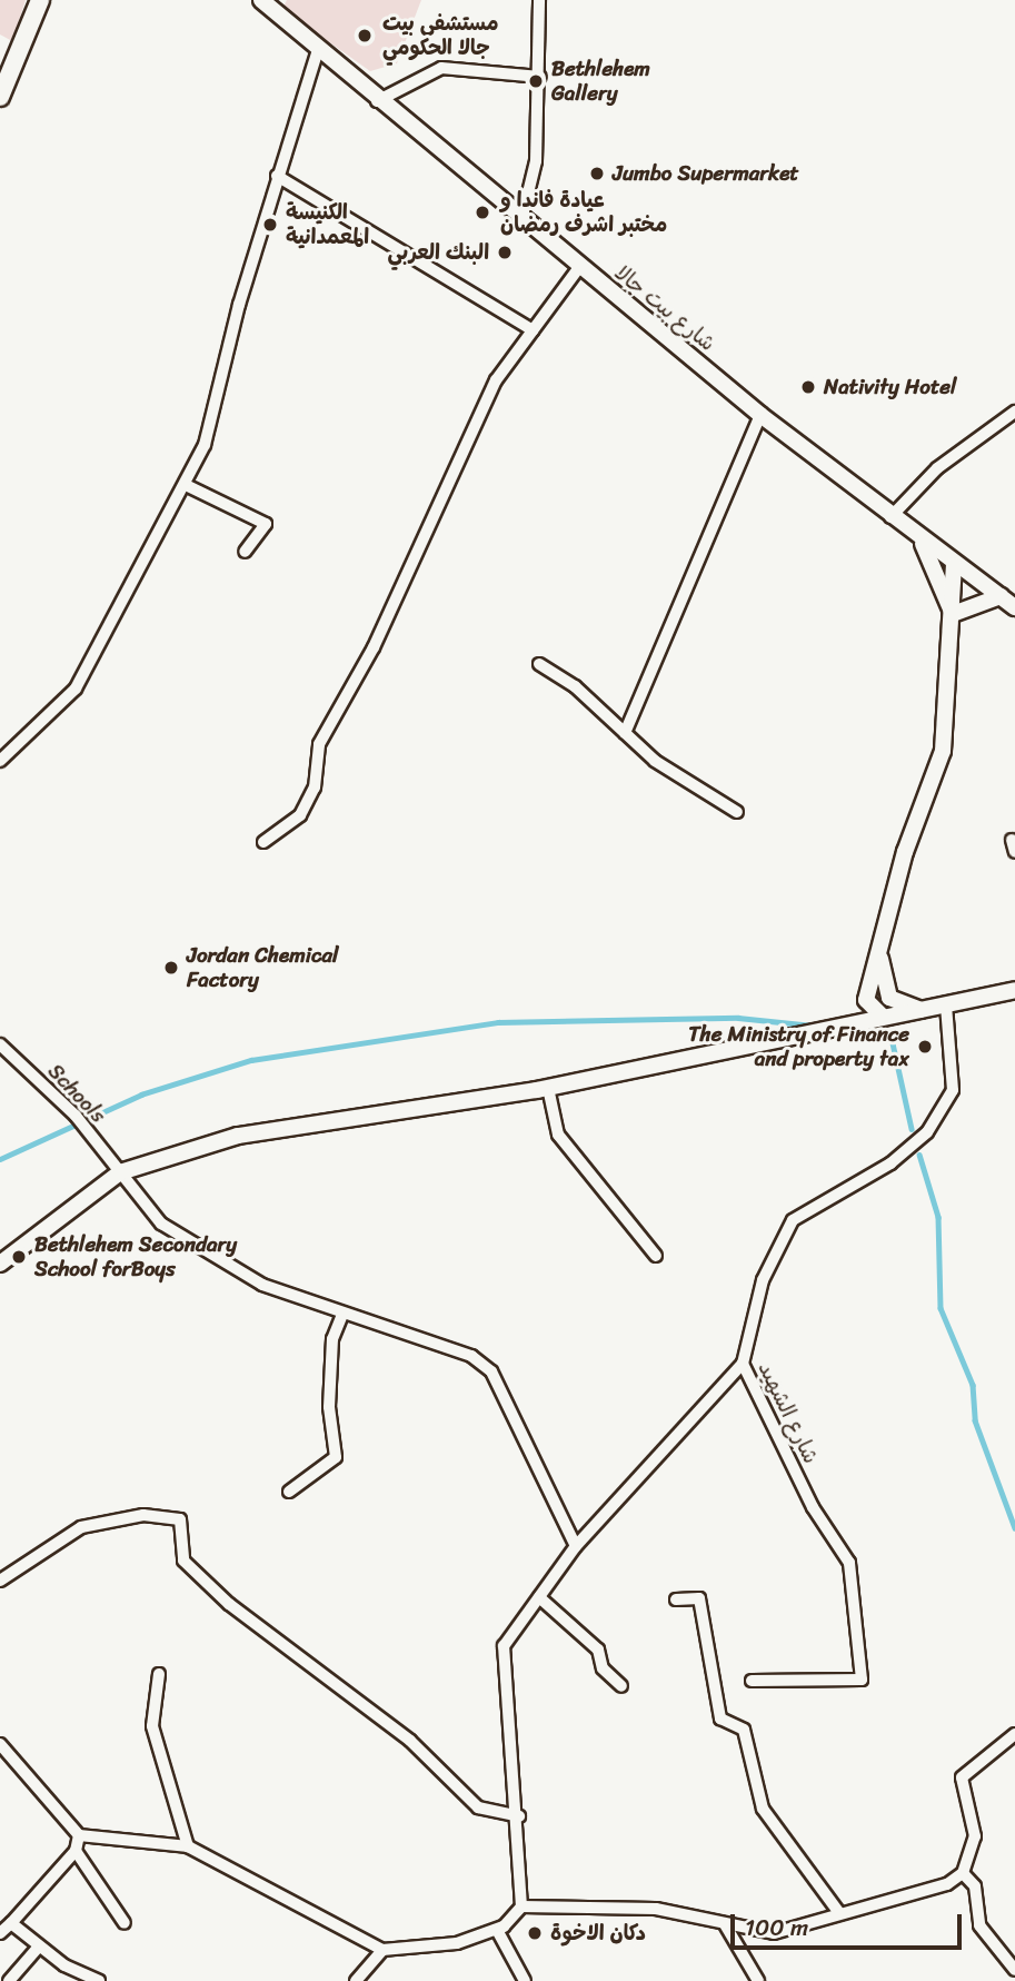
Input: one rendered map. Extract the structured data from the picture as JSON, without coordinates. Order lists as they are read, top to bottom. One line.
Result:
{"streets":{"street":["شارع بيت جالا","Schools","شارع الشهيد"]},"places":["مستشفى بيت جالا الحكومي","Bethlehem Gallery","Jumbo Supermarket","عيادة فاندا و مختبر اشرف رمضان","الكنيسة المعمدانية","البنك العربي","Nativity Hotel","Jordan Chemical Factory","The Ministry of Finance and property tax","Bethlehem Secondary School forBoys","دكان الاخوة"],"scale_bar":"100 m"}
